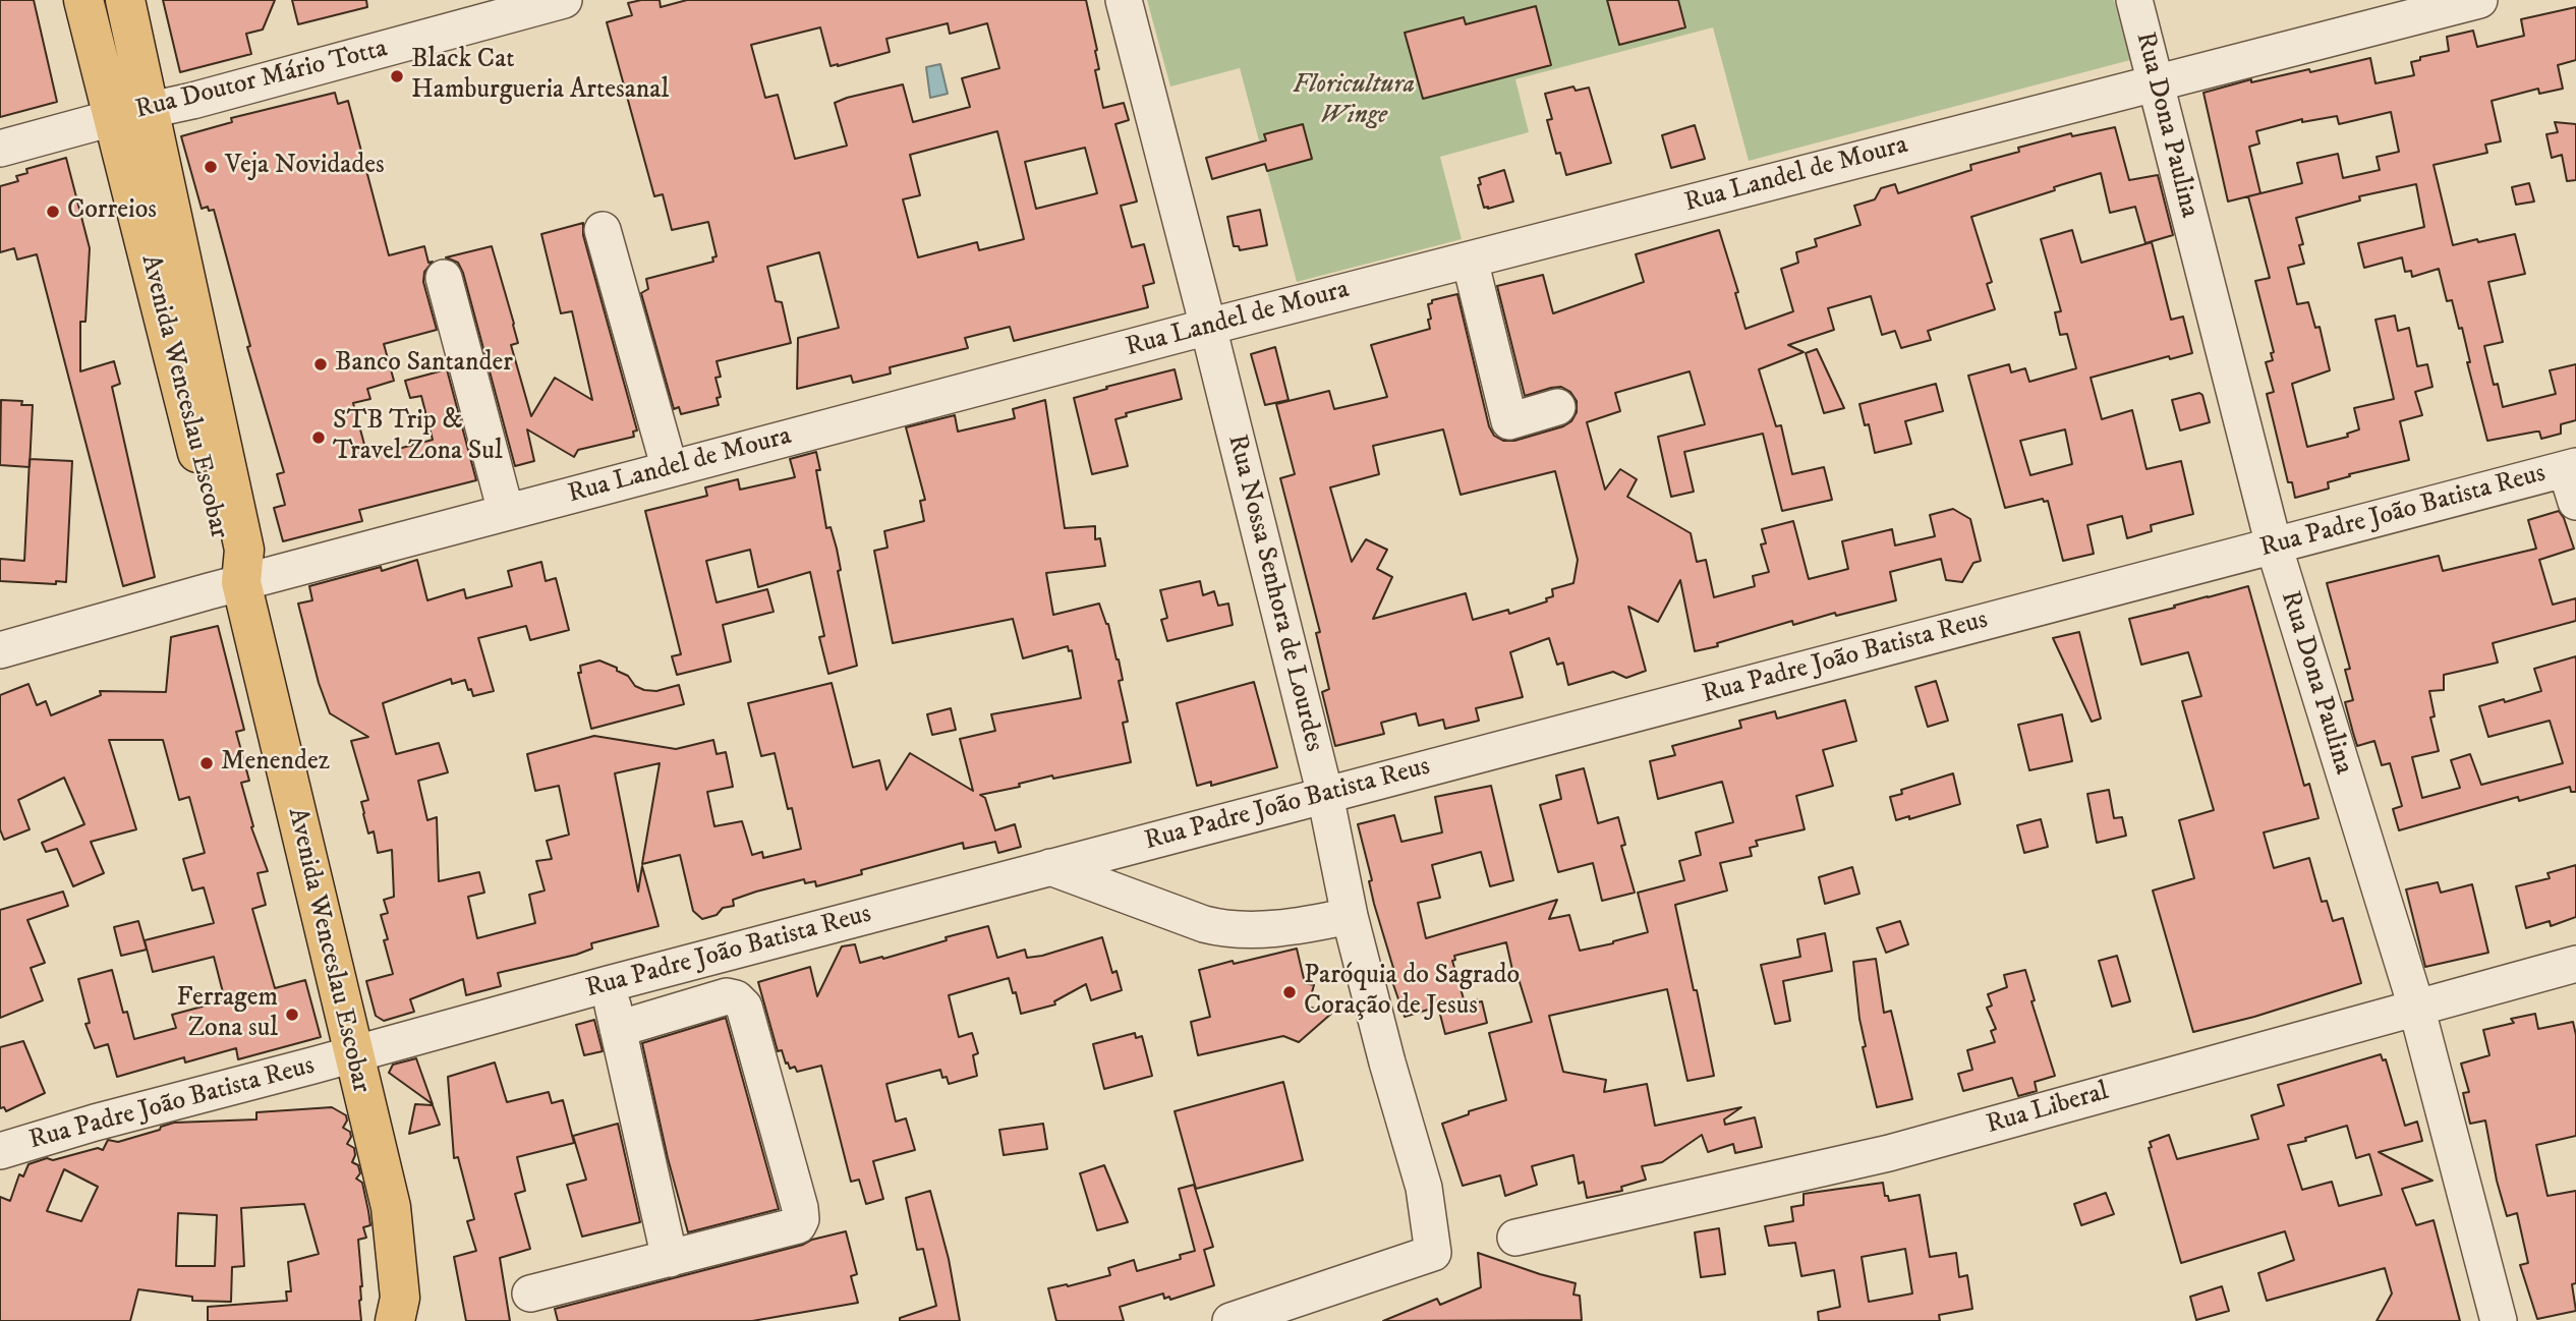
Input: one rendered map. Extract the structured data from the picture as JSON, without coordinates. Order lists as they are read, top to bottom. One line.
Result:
{"streets":{"main road":["Avenida Wenceslau Escobar"],"street":["Rua Doutor Mário Totta","Rua Dona Paulina","Rua Landel de Moura","Rua Padre João Batista Reus","Rua Nossa Senhora de Lourdes","Rua Liberal"]},"crossings":[["Rua Doutor Mário Totta","Avenida Wenceslau Escobar"],["Rua Dona Paulina","Rua Landel de Moura"],["Rua Dona Paulina","Rua Padre João Batista Reus"],["Rua Dona Paulina","Rua Liberal"],["Rua Landel de Moura","Avenida Wenceslau Escobar"],["Rua Landel de Moura","Rua Nossa Senhora de Lourdes"],["Avenida Wenceslau Escobar","Rua Padre João Batista Reus"],["Rua Padre João Batista Reus","Rua Nossa Senhora de Lourdes"]],"parks":["Floricultura Winge"],"places":["Black Cat Hamburgueria Artesanal","Veja Novidades","Correios","Banco Santander","STB Trip & Travel Zona Sul","Menendez","Paróquia do Sagrado Coração de Jesus","Ferragem Zona sul"]}
